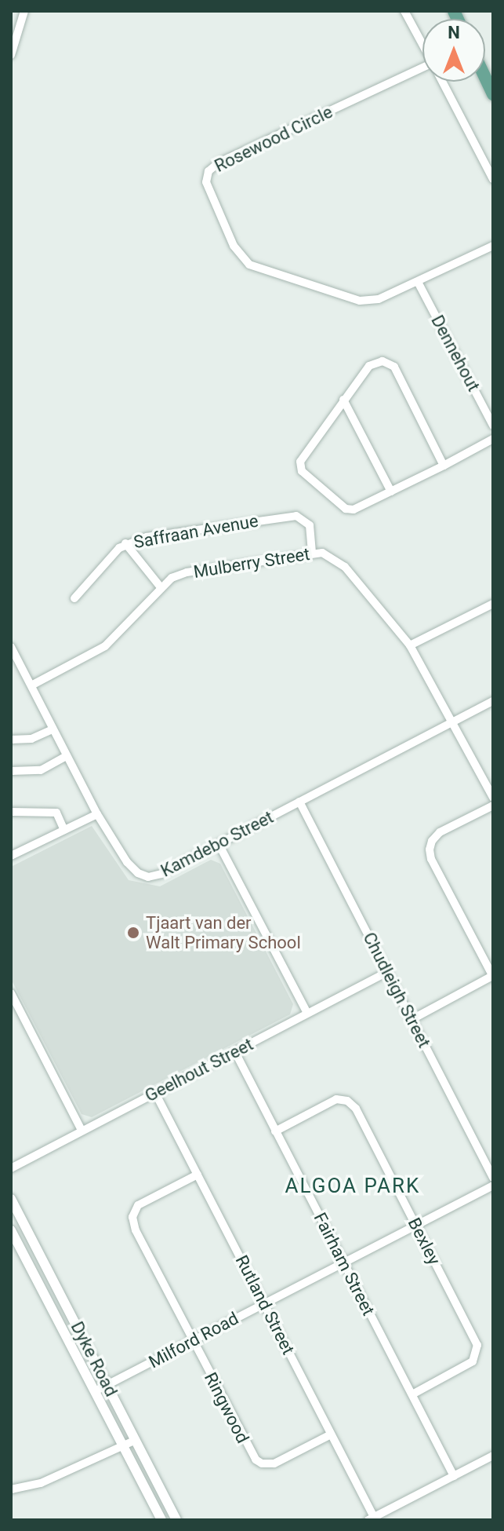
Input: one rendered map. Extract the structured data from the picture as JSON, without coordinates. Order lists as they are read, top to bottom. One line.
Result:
{"streets":{"street":["Rosewood Circle","Dennehout","Saffraan Avenue","Mulberry Street","Kamdebo Street","Chudleigh Street","Geelhout Street","Bexley","Fairham Street","Rutland Street","Milford Road","Dyke Road","Ringwood"]},"crossings":[["Rosewood Circle","Dennehout"],["Saffraan Avenue","Mulberry Street"],["Mulberry Street","Kamdebo Street"],["Kamdebo Street","Chudleigh Street"],["Chudleigh Street","Geelhout Street"],["Geelhout Street","Fairham Street"],["Geelhout Street","Rutland Street"],["Bexley","Fairham Street"],["Bexley","Milford Road"],["Fairham Street","Milford Road"],["Rutland Street","Milford Road"],["Rutland Street","Ringwood"],["Milford Road","Dyke Road"],["Milford Road","Ringwood"]],"districts":["ALGOA PARK"],"places":["Tjaart van der Walt Primary School"],"north":"top"}
